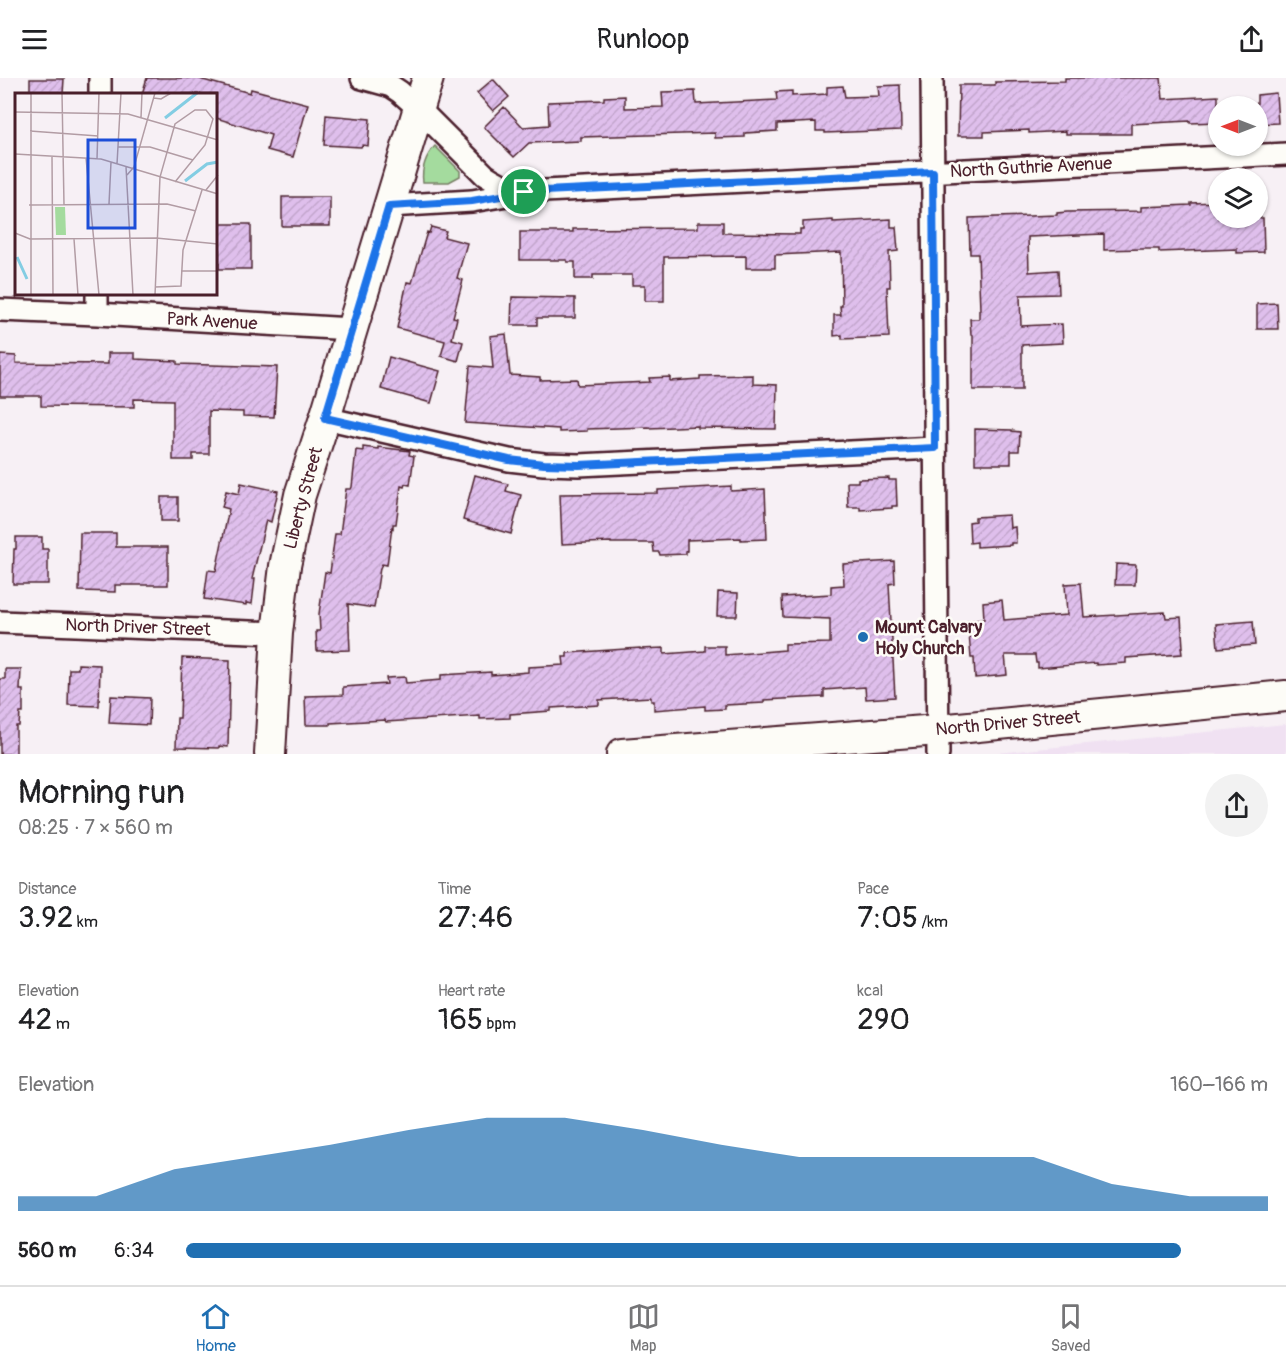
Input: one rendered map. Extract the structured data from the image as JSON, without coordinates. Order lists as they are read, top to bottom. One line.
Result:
{"streets":{"street":["North Guthrie Avenue","Park Avenue","Liberty Street","North Driver Street"]},"crossings":[["North Guthrie Avenue","Liberty Street"],["Park Avenue","Liberty Street"],["Liberty Street","North Driver Street"]],"places":["Mount Calvary Holy Church"],"north":"left","page":{"header":"Runloop","heading":["Morning run","08:25 · 7 × 560 m"],"stats":[["Distance","3.92 km"],["Time","27:46"],["Pace","7:05 /km"],["Elevation","42 m"],["Heart rate","165 bpm"],["kcal","290"]],"chart":["Elevation","160–166 m"],"list":[{"name":"560 m","note":"6:34"}],"tabs":["Home","Map","Saved"]}}
